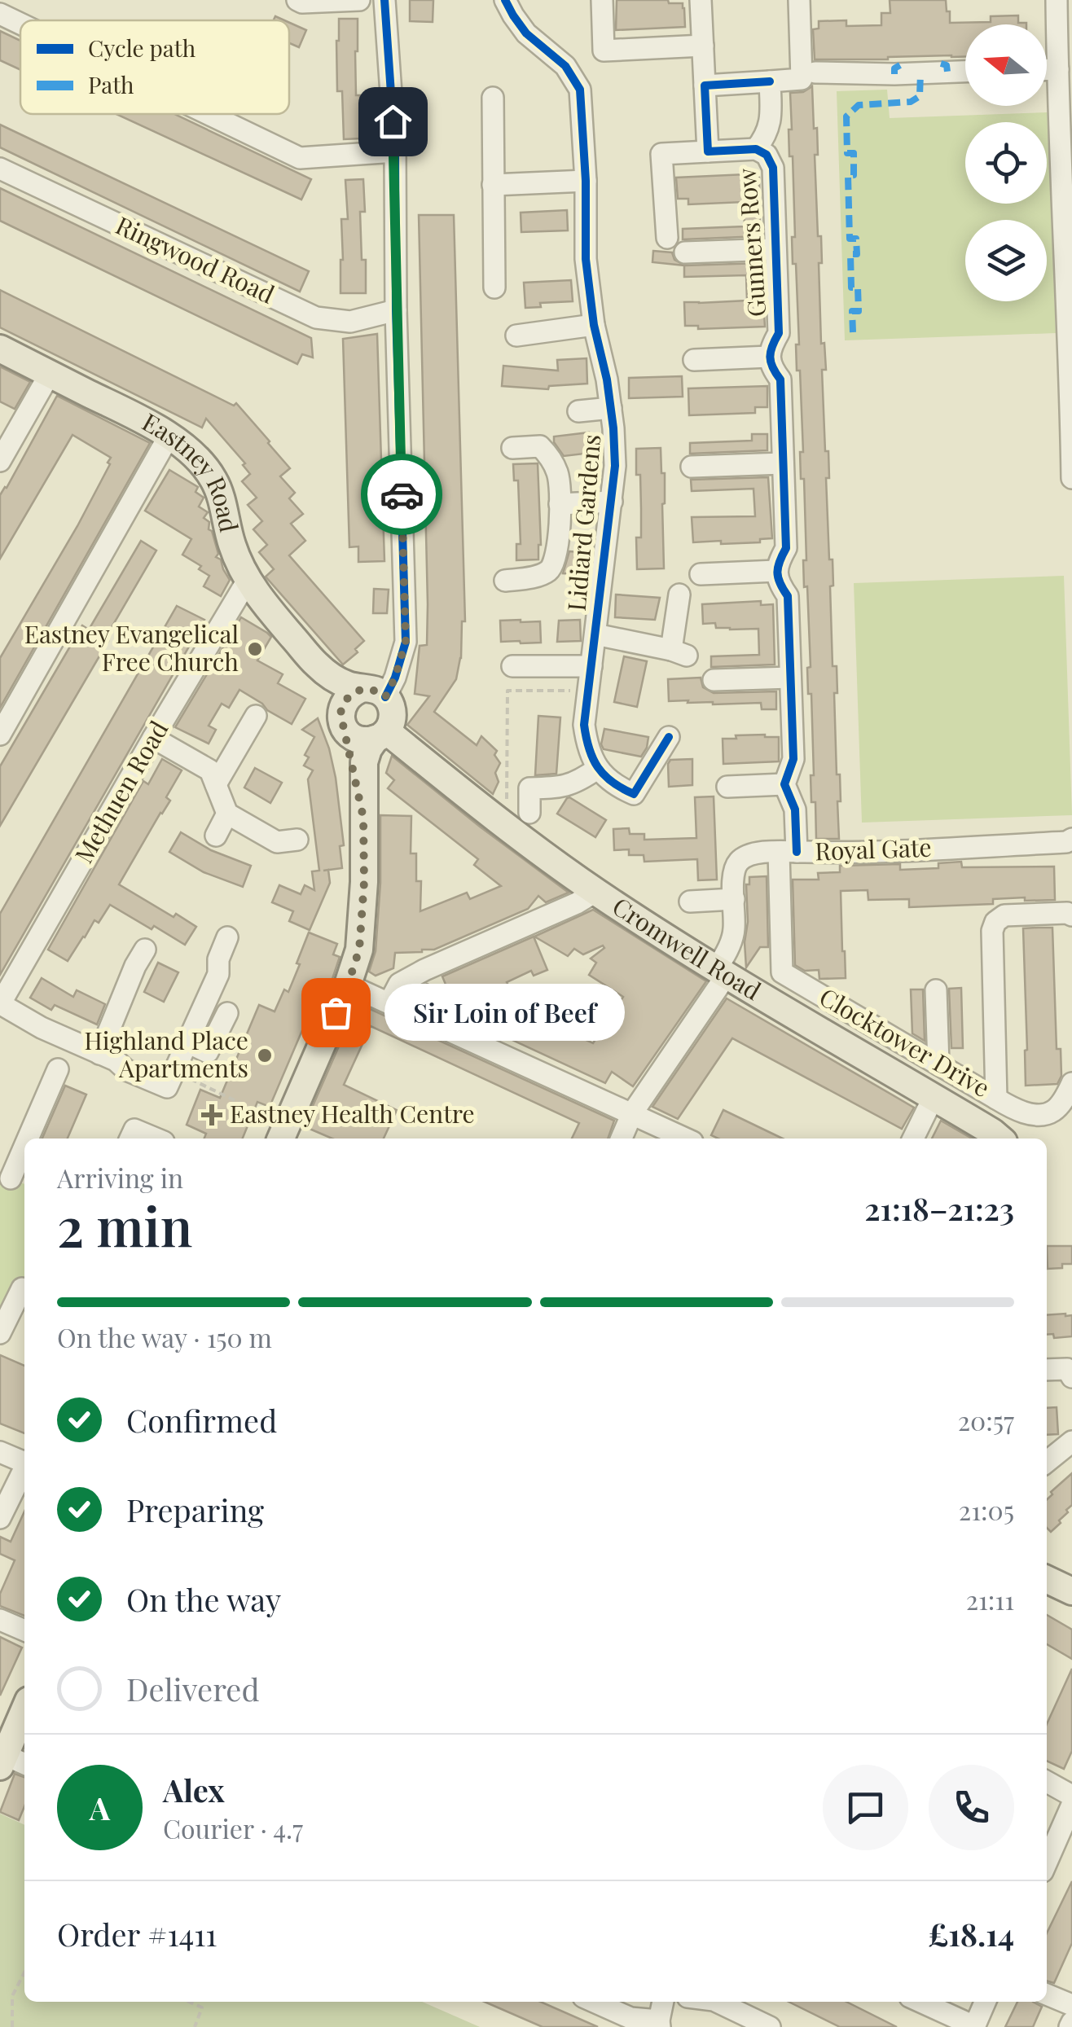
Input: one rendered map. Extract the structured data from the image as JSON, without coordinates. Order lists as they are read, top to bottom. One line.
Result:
{"streets":{"main road":["Eastney Road","Cromwell Road"],"street":["Gunners Row","Ringwood Road","Lidiard Gardens","Methuen Road","Royal Gate","Clocktower Drive"]},"crossings":[["Eastney Road","Methuen Road"],["Eastney Road","Cromwell Road"],["Royal Gate","Cromwell Road"],["Royal Gate","Clocktower Drive"]],"places":{"other":["Eastney Evangelical Free Church","Sir Loin of Beef","Highland Place Apartments"],"health":["Eastney Health Centre"]},"legend":["Cycle path","Path"],"north":"left","page":{"bubble":"Sir Loin of Beef","heading":["2 min","Arriving in","21:18–21:23"],"panel":["Alex","Courier · 4.7","Order #1411","£18.14"],"bar":"On the way · 150 m","list":[["Confirmed","20:57"],["Preparing","21:05"],["On the way","21:11"],"Delivered"],"round":"A"}}
